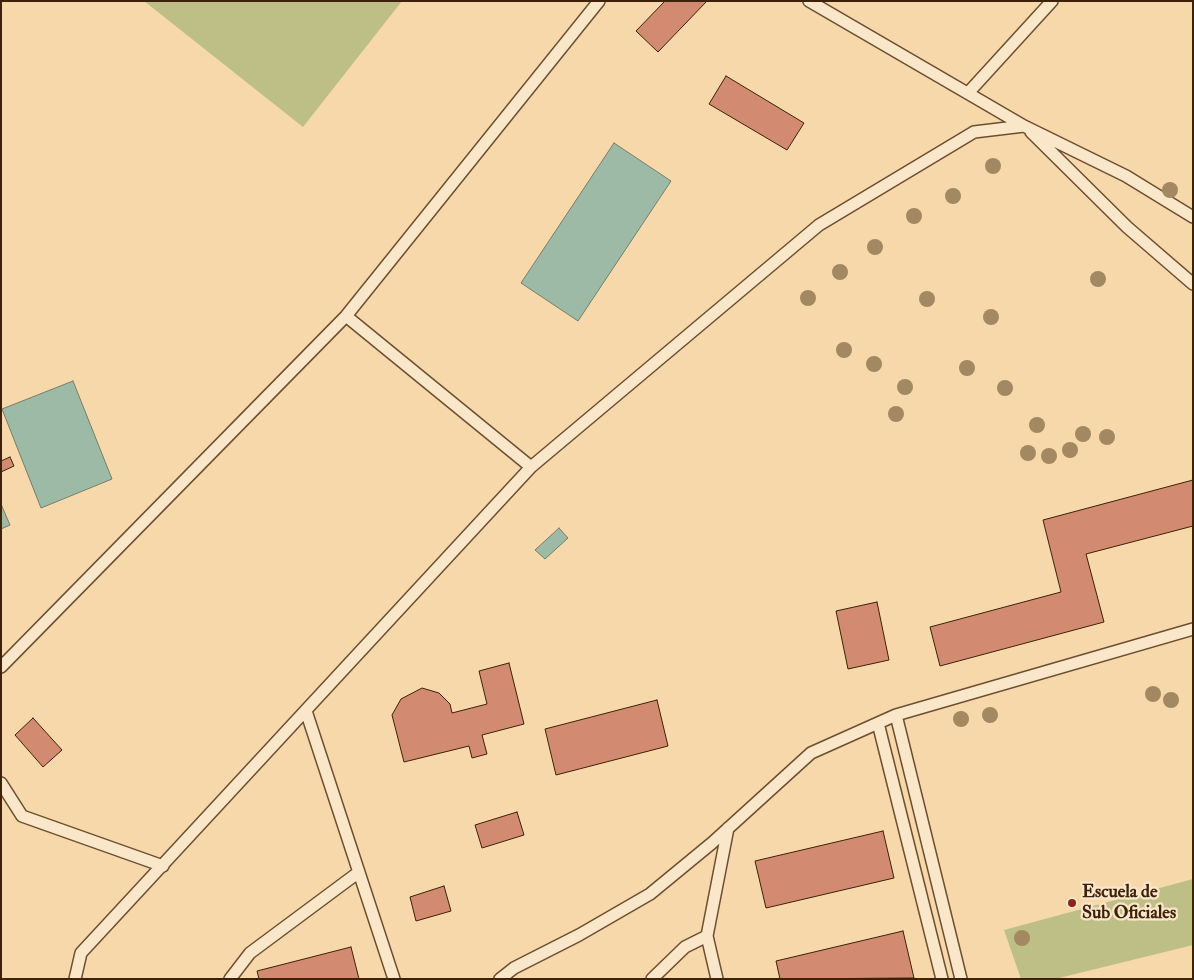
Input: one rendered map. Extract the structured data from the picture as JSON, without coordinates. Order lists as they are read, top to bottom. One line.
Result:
{"places":["Escuela de Sub Oficiales"]}
